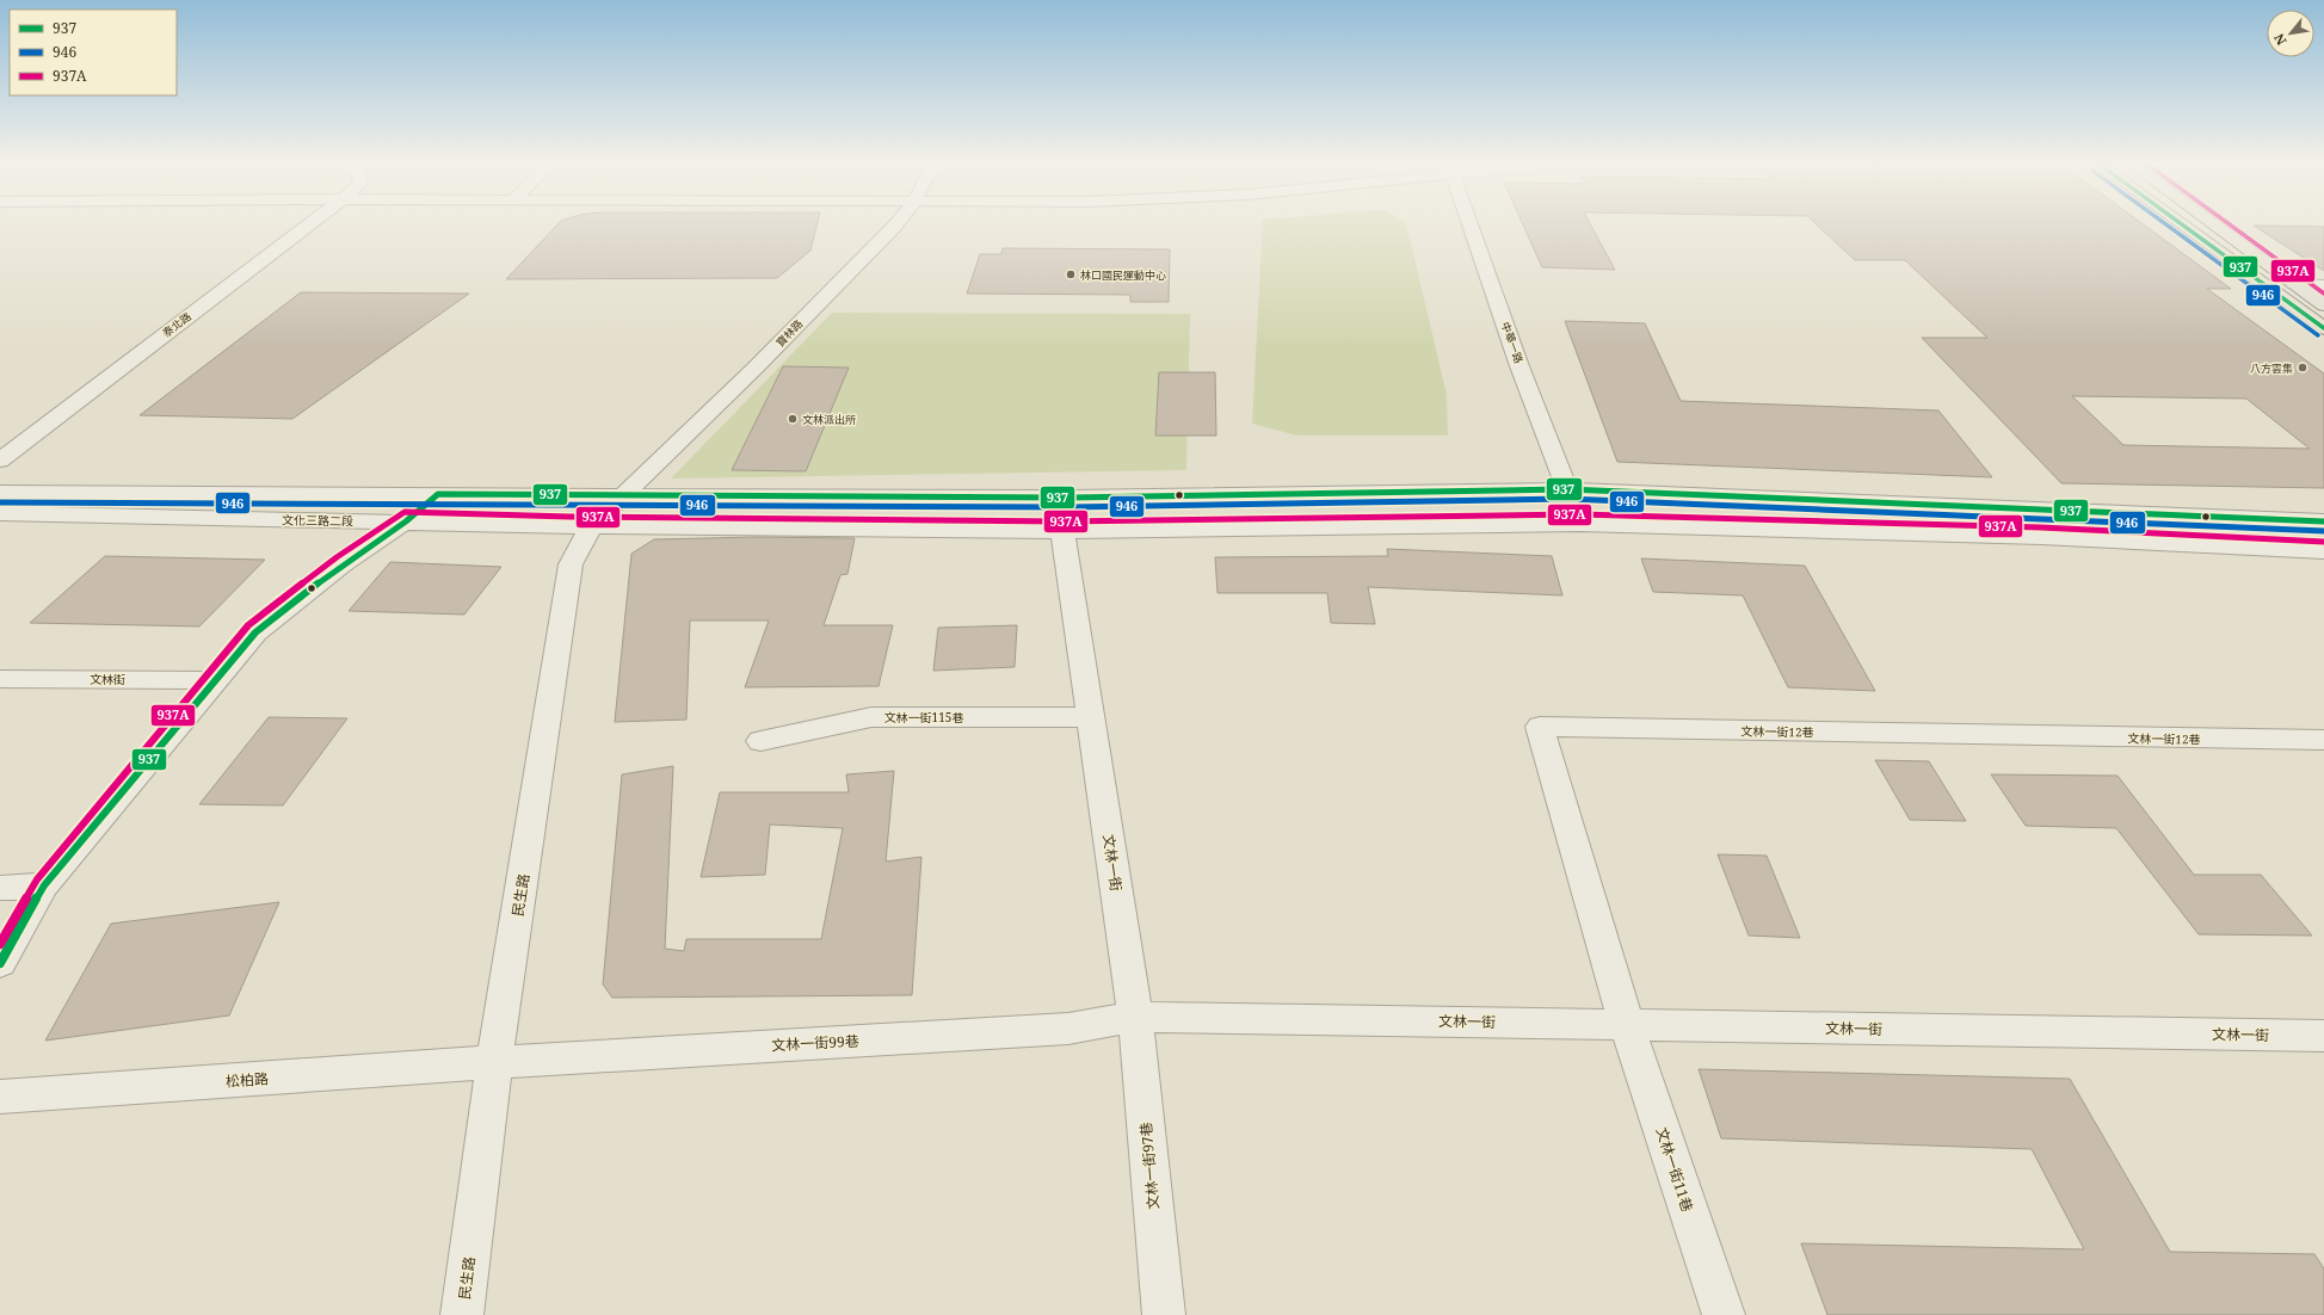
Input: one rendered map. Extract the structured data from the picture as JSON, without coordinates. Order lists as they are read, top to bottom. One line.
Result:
{"streets":{"street":["泰北路","寶林路","中華一路","文化三路二段","文林街","文林一街115巷","文林一街12巷","文林一街","民生路","文林一街99巷","松柏路","文林一街97巷","文林一街11巷"]},"crossings":[["寶林路","民生路"],["中華一路","文化三路二段"],["文化三路二段","文林一街"],["文化三路二段","民生路"],["文林一街115巷","文林一街"],["文林一街12巷","文林一街"],["文林一街12巷","文林一街11巷"],["文林一街","文林一街99巷"],["文林一街","文林一街97巷"],["文林一街","文林一街11巷"],["民生路","文林一街99巷"],["民生路","松柏路"],["文林一街99巷","松柏路"],["文林一街99巷","文林一街97巷"]],"places":["林口國民運動中心","八方雲集","文林派出所"],"lines":["transit line 937","transit line 946","transit line 937A"],"legend":["937","946","937A"],"north":"bottom left"}
